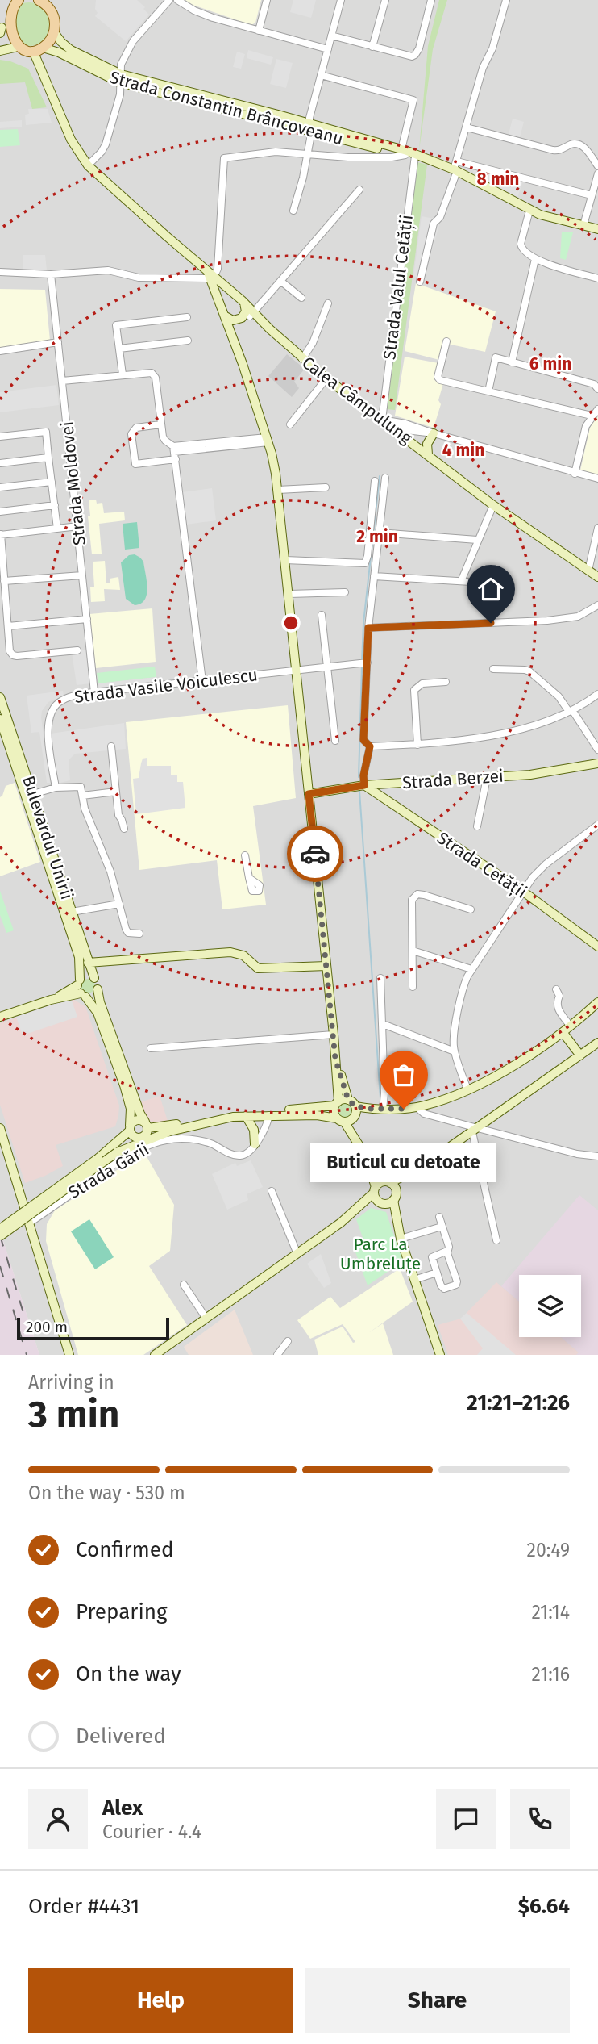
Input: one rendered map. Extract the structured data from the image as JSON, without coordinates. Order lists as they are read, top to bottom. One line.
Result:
{"streets":{"main road":["Strada Constantin Brâncoveanu","Calea Câmpulung","Strada Berzei","Bulevardul Unirii","Strada Cetății"],"street":["Strada Valul Cetății","Strada Moldovei","Strada Vasile Voiculescu","Strada Gării"]},"crossings":[["Strada Constantin Brâncoveanu","Strada Valul Cetății"],["Strada Constantin Brâncoveanu","Calea Câmpulung"],["Strada Valul Cetății","Calea Câmpulung"],["Strada Moldovei","Strada Vasile Voiculescu"],["Strada Berzei","Strada Cetății"]],"parks":["Parc La Umbreluțe"],"places":["Buticul cu detoate"],"scale_bar":"200 m","page":{"bubble":"Buticul cu detoate","scale":"200 m","heading":["3 min","Arriving in","21:21–21:26"],"panel":["Alex","Courier · 4.4","Order #4431","$6.64"],"bar":"On the way · 530 m","list":[["Confirmed","20:49"],["Preparing","21:14"],["On the way","21:16"],"Delivered"],"buttons":["Help","Share"]},"rings":["8 min","6 min","4 min","2 min"]}
